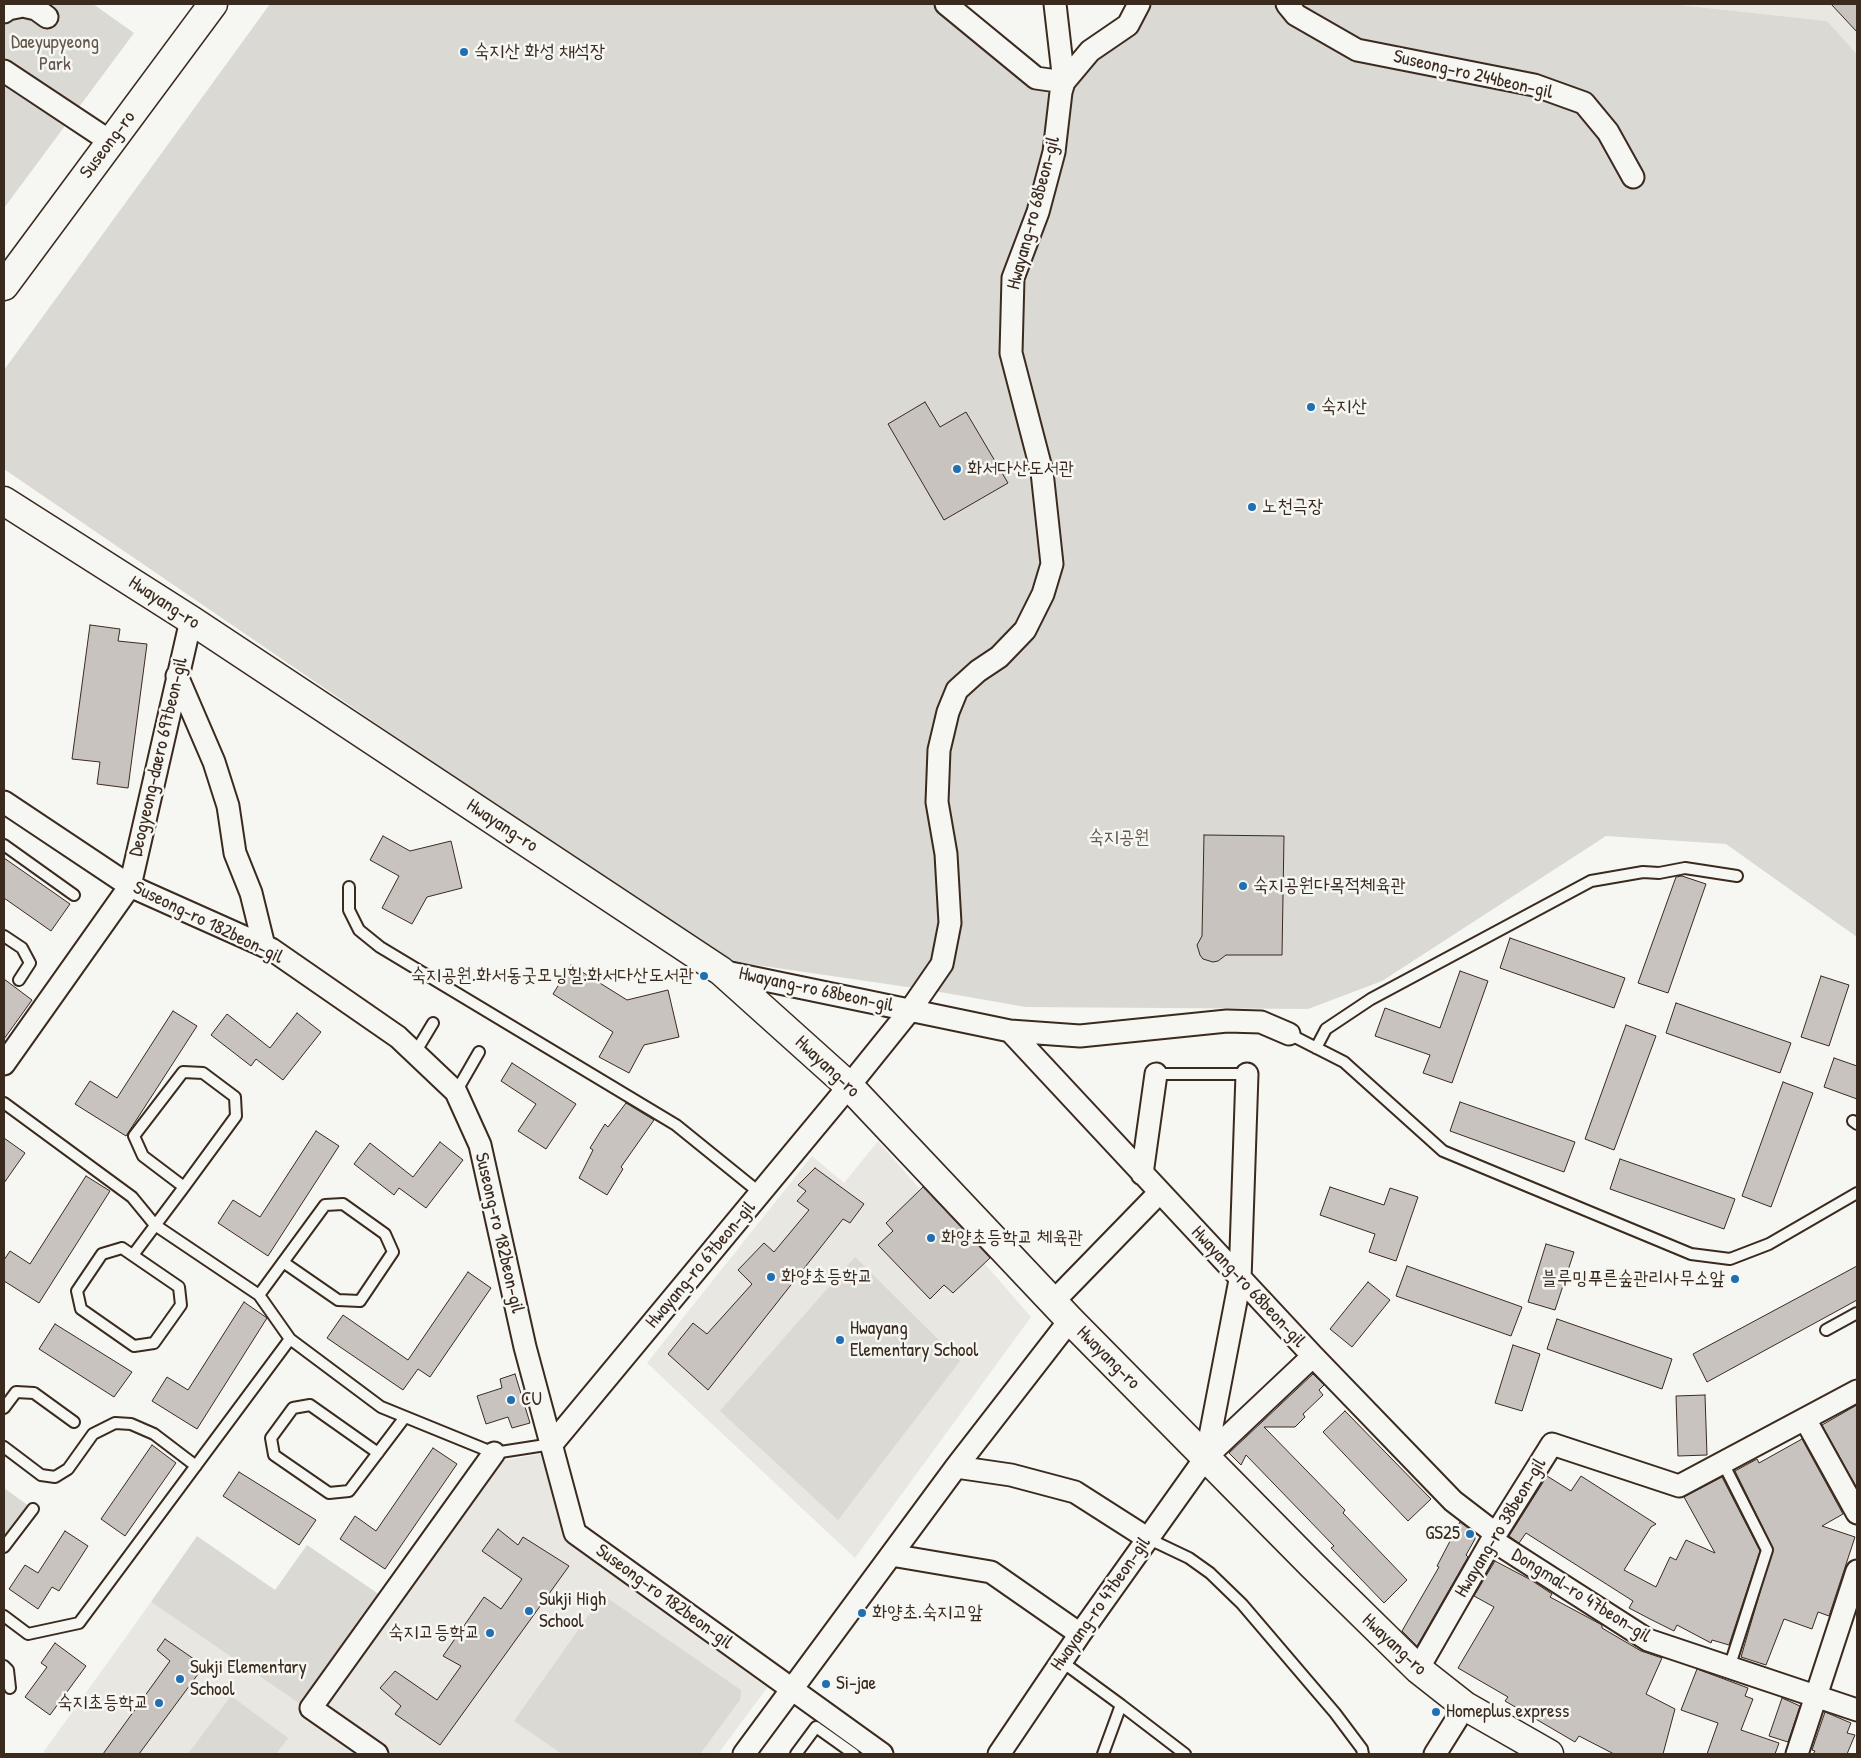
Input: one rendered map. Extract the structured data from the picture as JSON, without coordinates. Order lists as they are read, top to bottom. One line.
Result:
{"streets":{"street":["Suseong-ro 244beon-gil","Suseong-ro","Hwayang-ro 68beon-gil","Hwayang-ro","Deogyeong-daero 697beon-gil","Suseong-ro 182beon-gil","Hwayang-ro 67beon-gil","Hwayang-ro 38beon-gil","Dongmal-ro 47beon-gil","Hwayang-ro 47beon-gil"]},"crossings":[["Hwayang-ro 68beon-gil","Hwayang-ro"],["Hwayang-ro 68beon-gil","Hwayang-ro 67beon-gil"],["Hwayang-ro 68beon-gil","Hwayang-ro 38beon-gil"],["Hwayang-ro 68beon-gil","Dongmal-ro 47beon-gil"],["Hwayang-ro","Deogyeong-daero 697beon-gil"],["Hwayang-ro","Hwayang-ro 67beon-gil"],["Hwayang-ro","Hwayang-ro 38beon-gil"],["Hwayang-ro","Hwayang-ro 47beon-gil"],["Deogyeong-daero 697beon-gil","Suseong-ro 182beon-gil"],["Suseong-ro 182beon-gil","Hwayang-ro 67beon-gil"],["Hwayang-ro 38beon-gil","Dongmal-ro 47beon-gil"]],"parks":["Daeyupyeong Park","숙지공원"],"places":["숙지산 화성 채석장","숙지산","화서다산도서관","노천극장","숙지공원다목적체육관","숙지공원.화서동굿모닝힐.화서다산도서관","화양초등학교 체육관","화양초등학교","블루밍푸른숲관리사무소앞","Hwayang Elementary School","CU","GS25","Sukji High School","화양초.숙지고앞","숙지고등학교","Sukji Elementary School","Si-jae","숙지초등학교","Homeplus express"]}
